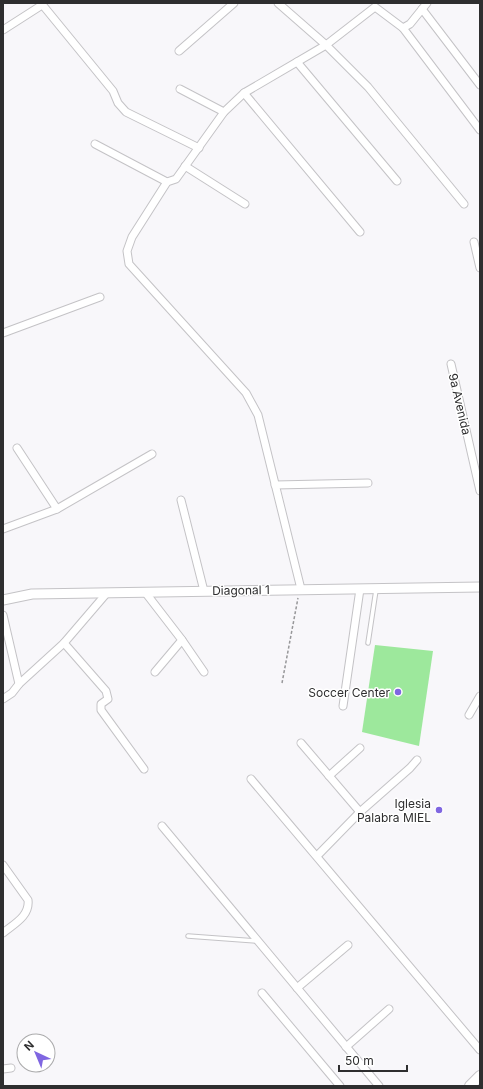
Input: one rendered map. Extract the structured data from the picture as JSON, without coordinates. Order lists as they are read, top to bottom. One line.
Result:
{"streets":{"street":["9a Avenida","Diagonal 1"]},"places":["Soccer Center","Iglesia Palabra MIEL"],"scale_bar":"50 m","north":"top left"}
